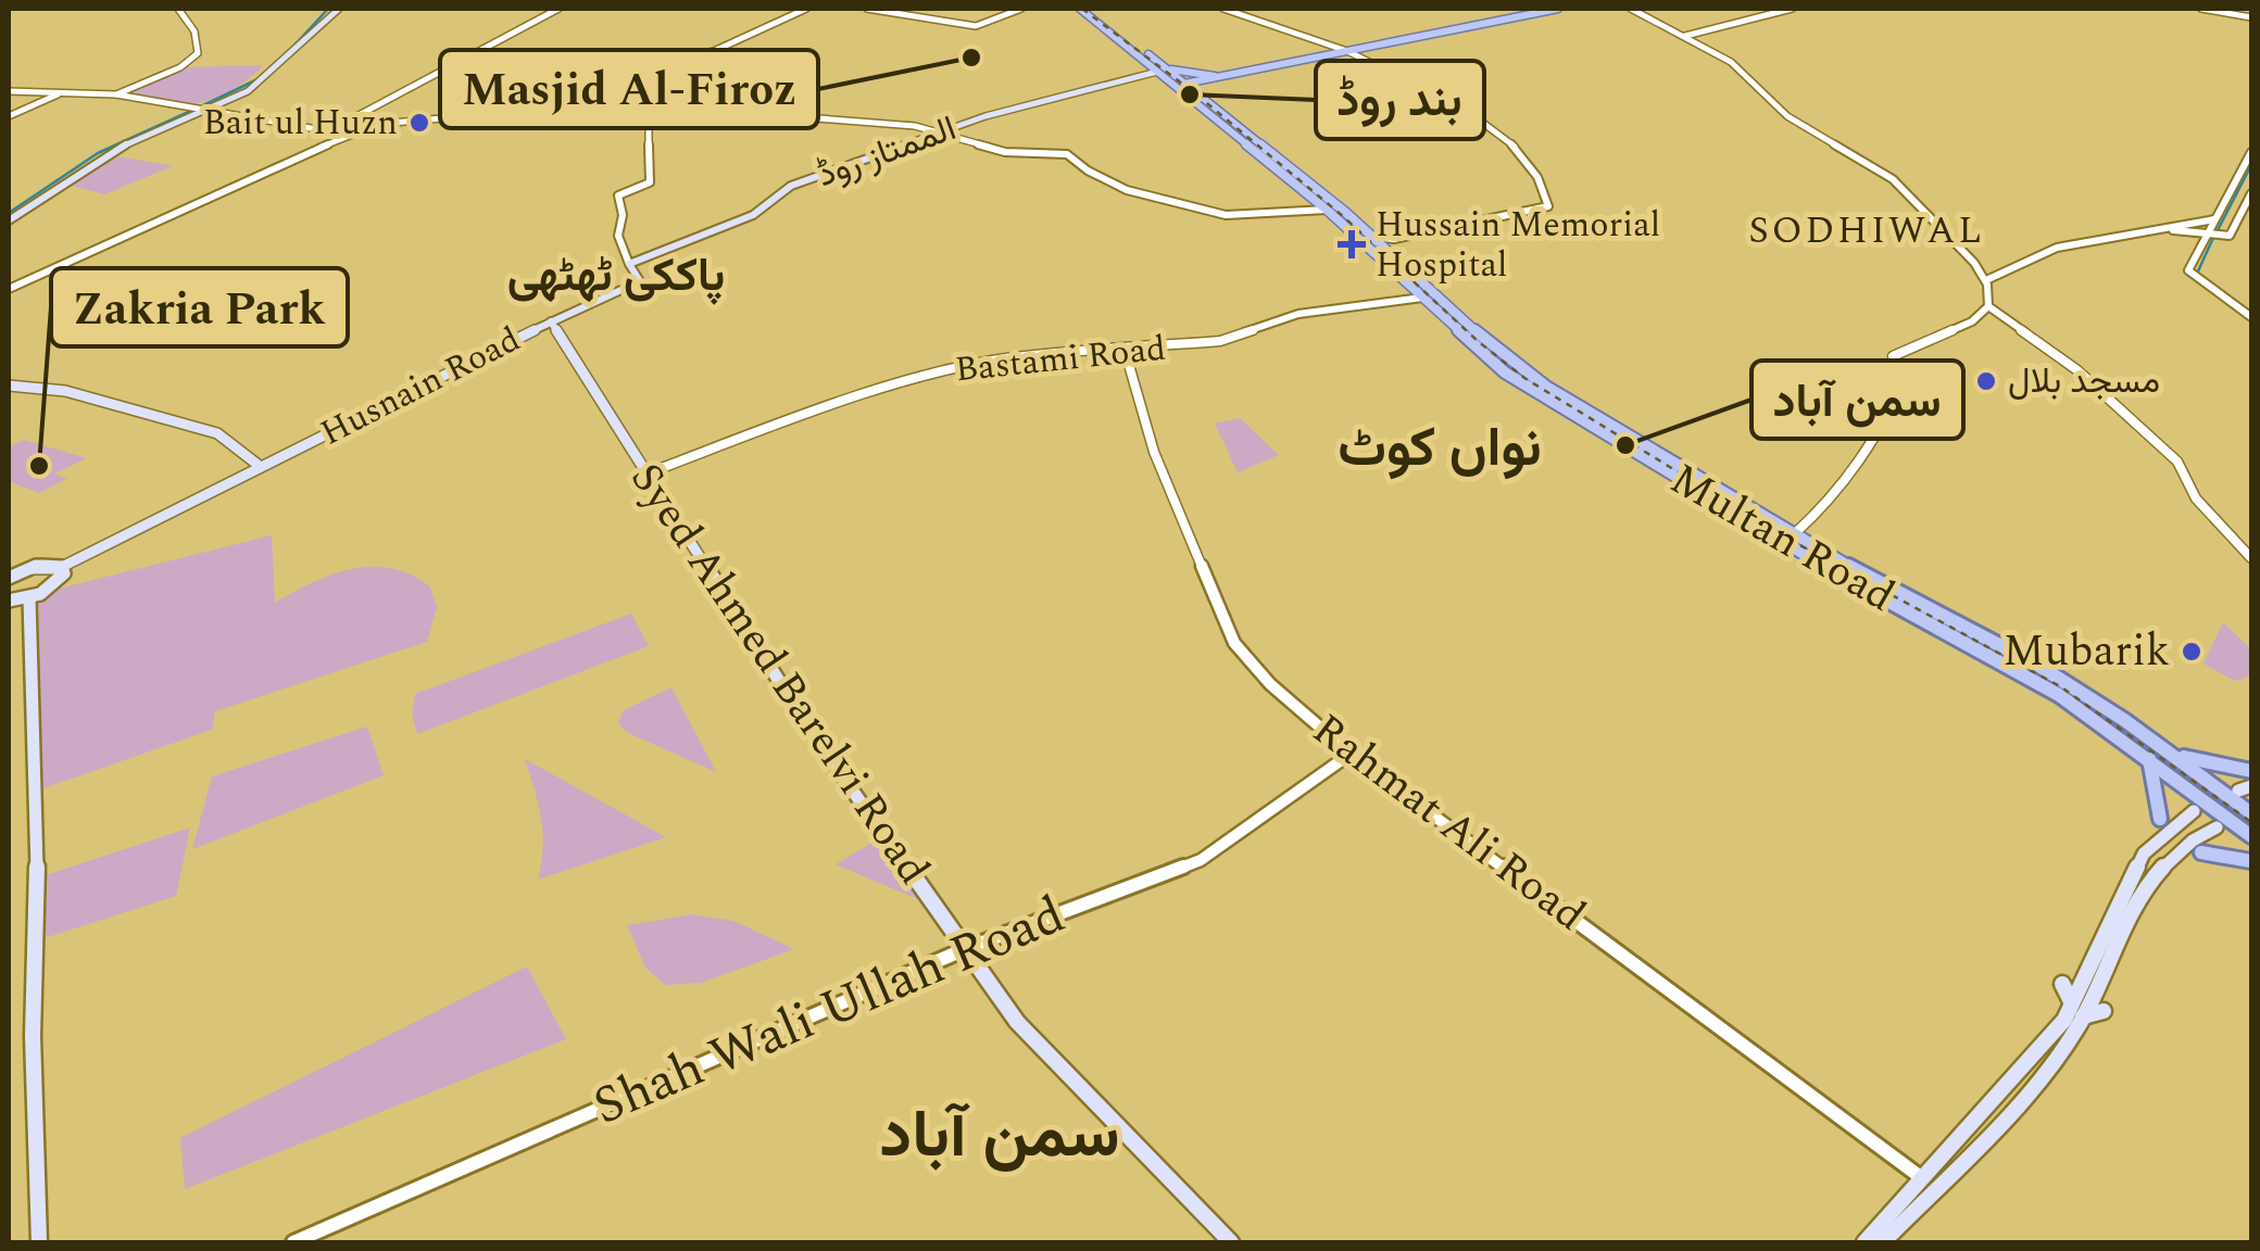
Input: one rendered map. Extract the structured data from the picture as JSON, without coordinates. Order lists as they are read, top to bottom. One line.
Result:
{"streets":{"main road":["الممتاز روڈ","Husnain Road","Multan Road","Syed Ahmed Barelvi Road"],"street":["Bastami Road","Rahmat Ali Road","Shah Wali Ullah Road"]},"crossings":[["الممتاز روڈ","Husnain Road"],["الممتاز روڈ","Multan Road"],["Bastami Road","Multan Road"],["Bastami Road","Syed Ahmed Barelvi Road"],["Bastami Road","Rahmat Ali Road"],["Husnain Road","Syed Ahmed Barelvi Road"],["Syed Ahmed Barelvi Road","Shah Wali Ullah Road"],["Rahmat Ali Road","Shah Wali Ullah Road"]],"districts":["SODHIWAL","پاککی ٹھٹھی","نواں کوٹ","سمن آباد"],"places":{"other":["Masjid Al-Firoz","بند روڈ","Bait ul Huzn","مسجد بلال","سمن آباد","Zakria Park","Mubarik"],"health":["Hussain Memorial Hospital"]}}
